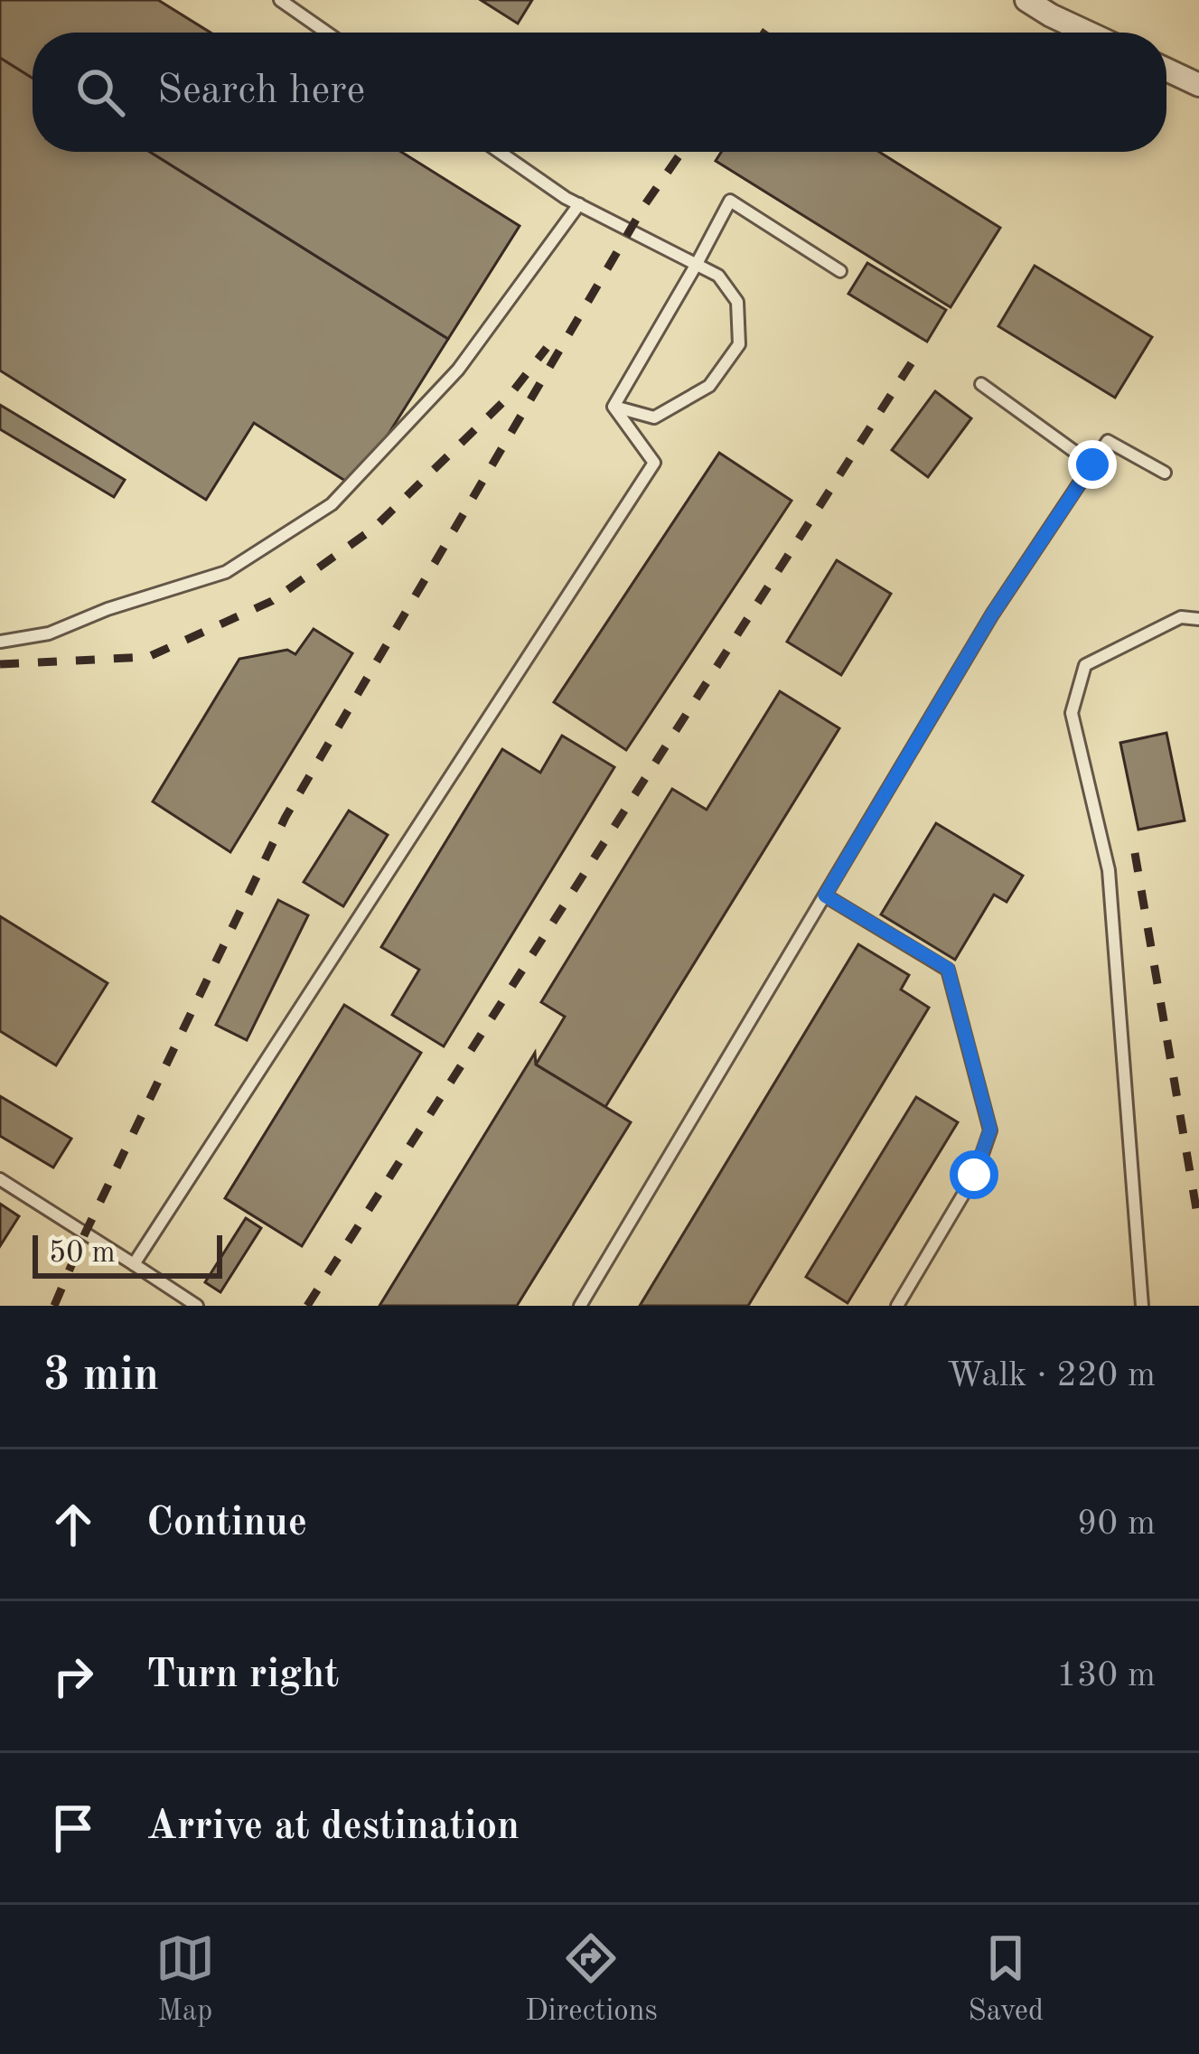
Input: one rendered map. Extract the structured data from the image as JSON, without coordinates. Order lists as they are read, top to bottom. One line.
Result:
{"scale_bar":"50 m","page":{"search":"Search here","scale":"50 m","heading":["3 min","Walk · 220 m"],"list":[["Continue","90 m"],["Turn right","130 m"],"Arrive at destination"],"nav":["Map","Directions","Saved"]}}
